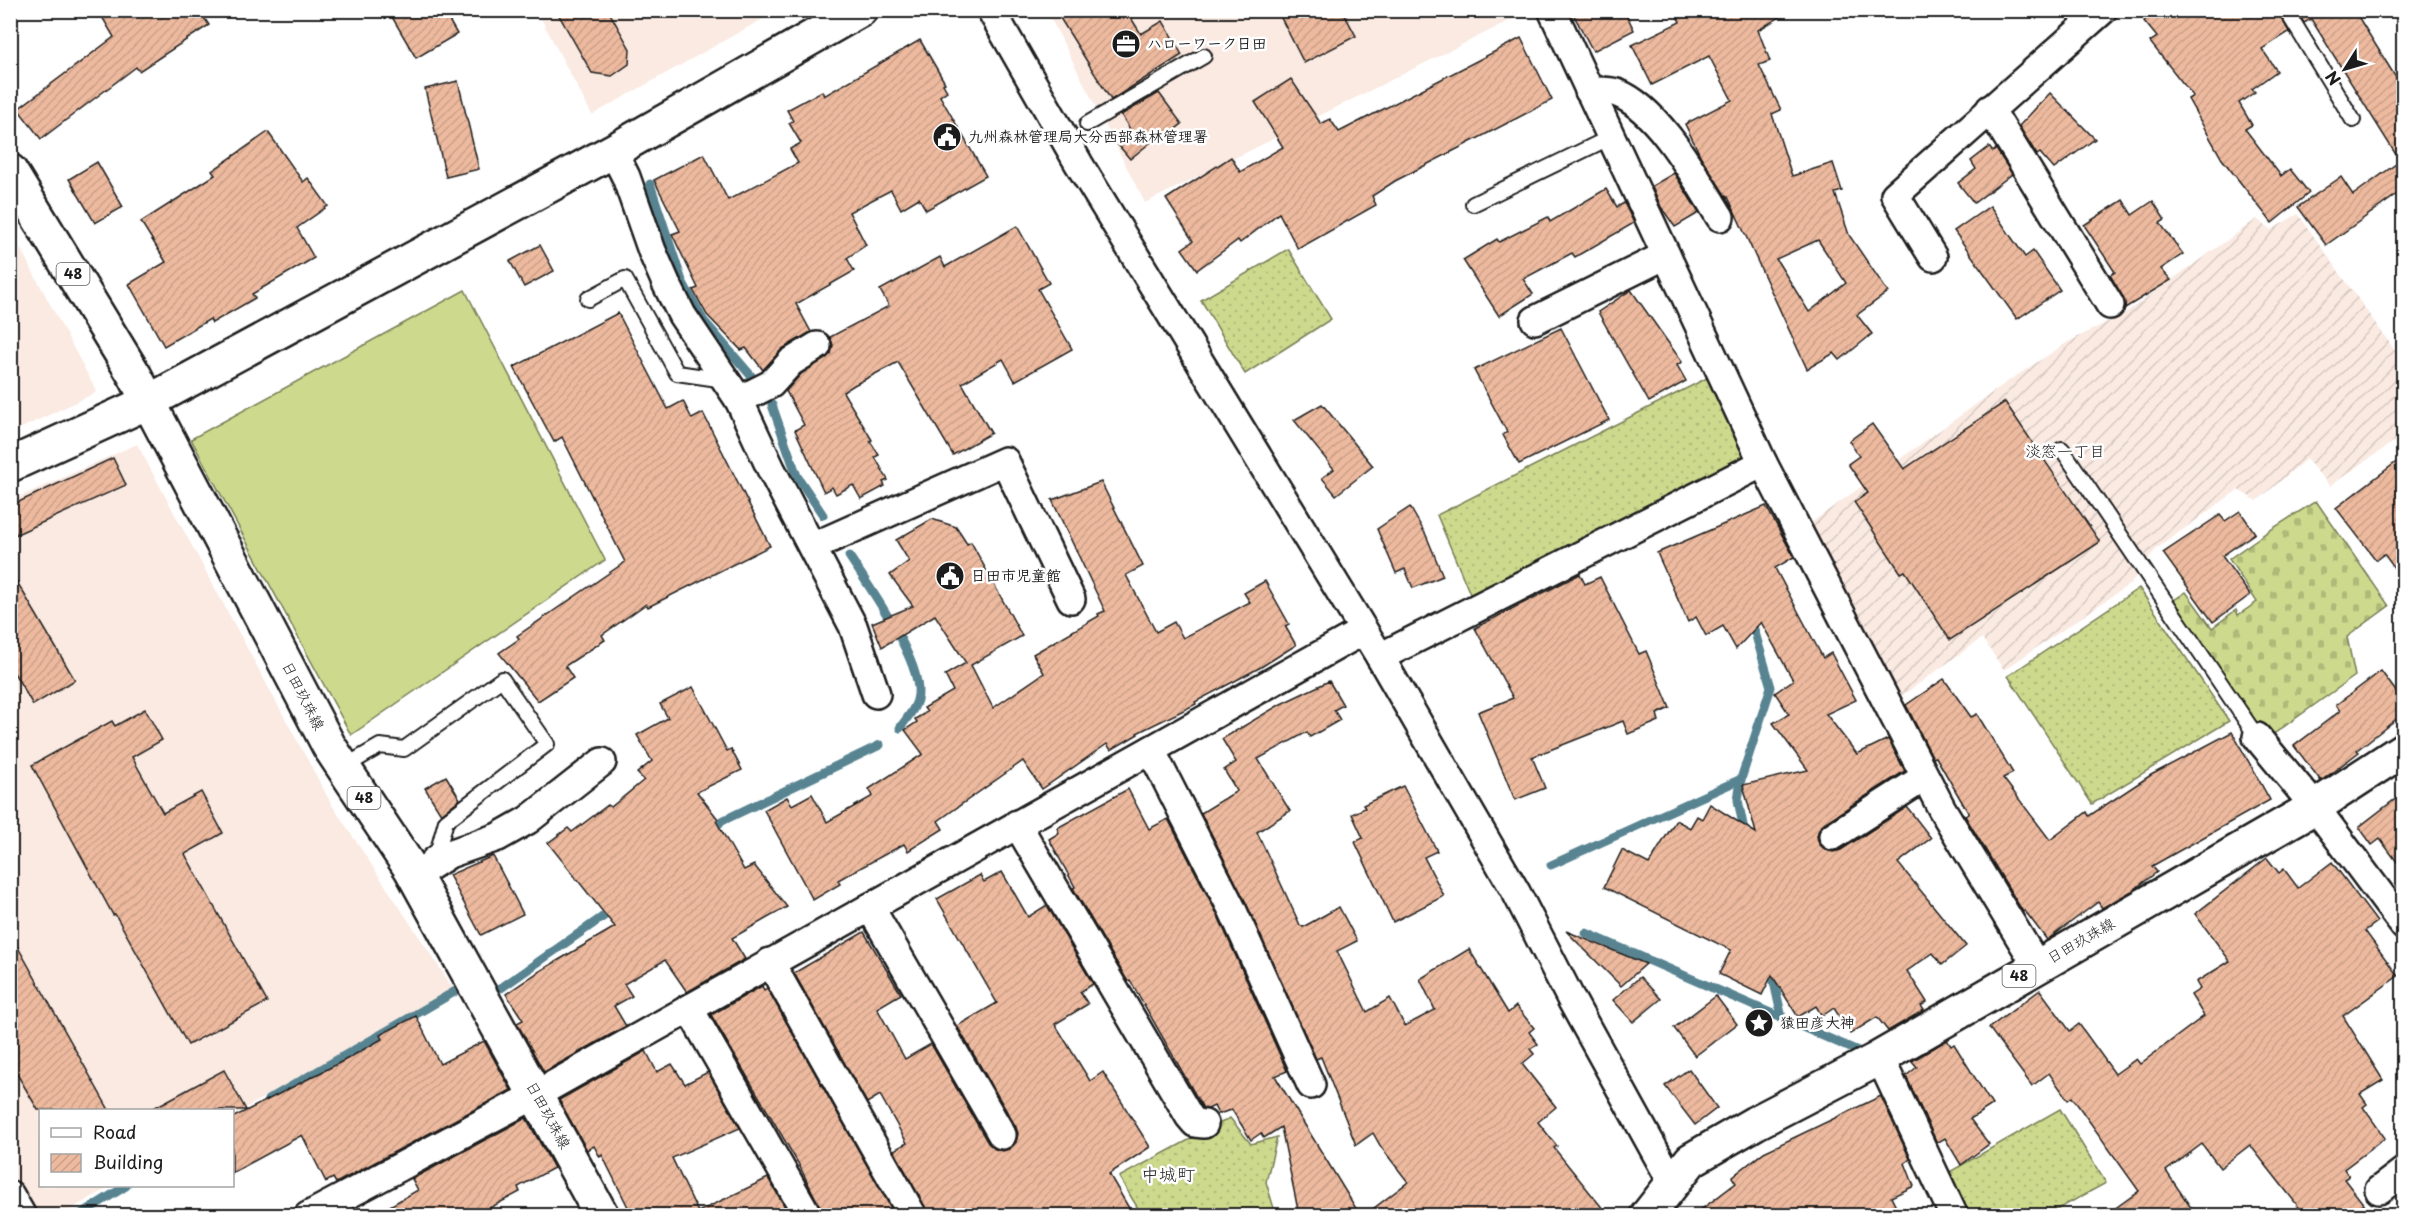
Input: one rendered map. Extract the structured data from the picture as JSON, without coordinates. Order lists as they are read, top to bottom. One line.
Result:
{"streets":{"main road":["48","日田玖珠線"]},"districts":["淡窓一丁目","中城町"],"places":{"office":["ハローワーク日田"],"public building":["九州森林管理局大分西部森林管理署","日田市児童館"],"place":["猿田彦大神"]},"legend":["Road","Building"],"north":"bottom left"}
